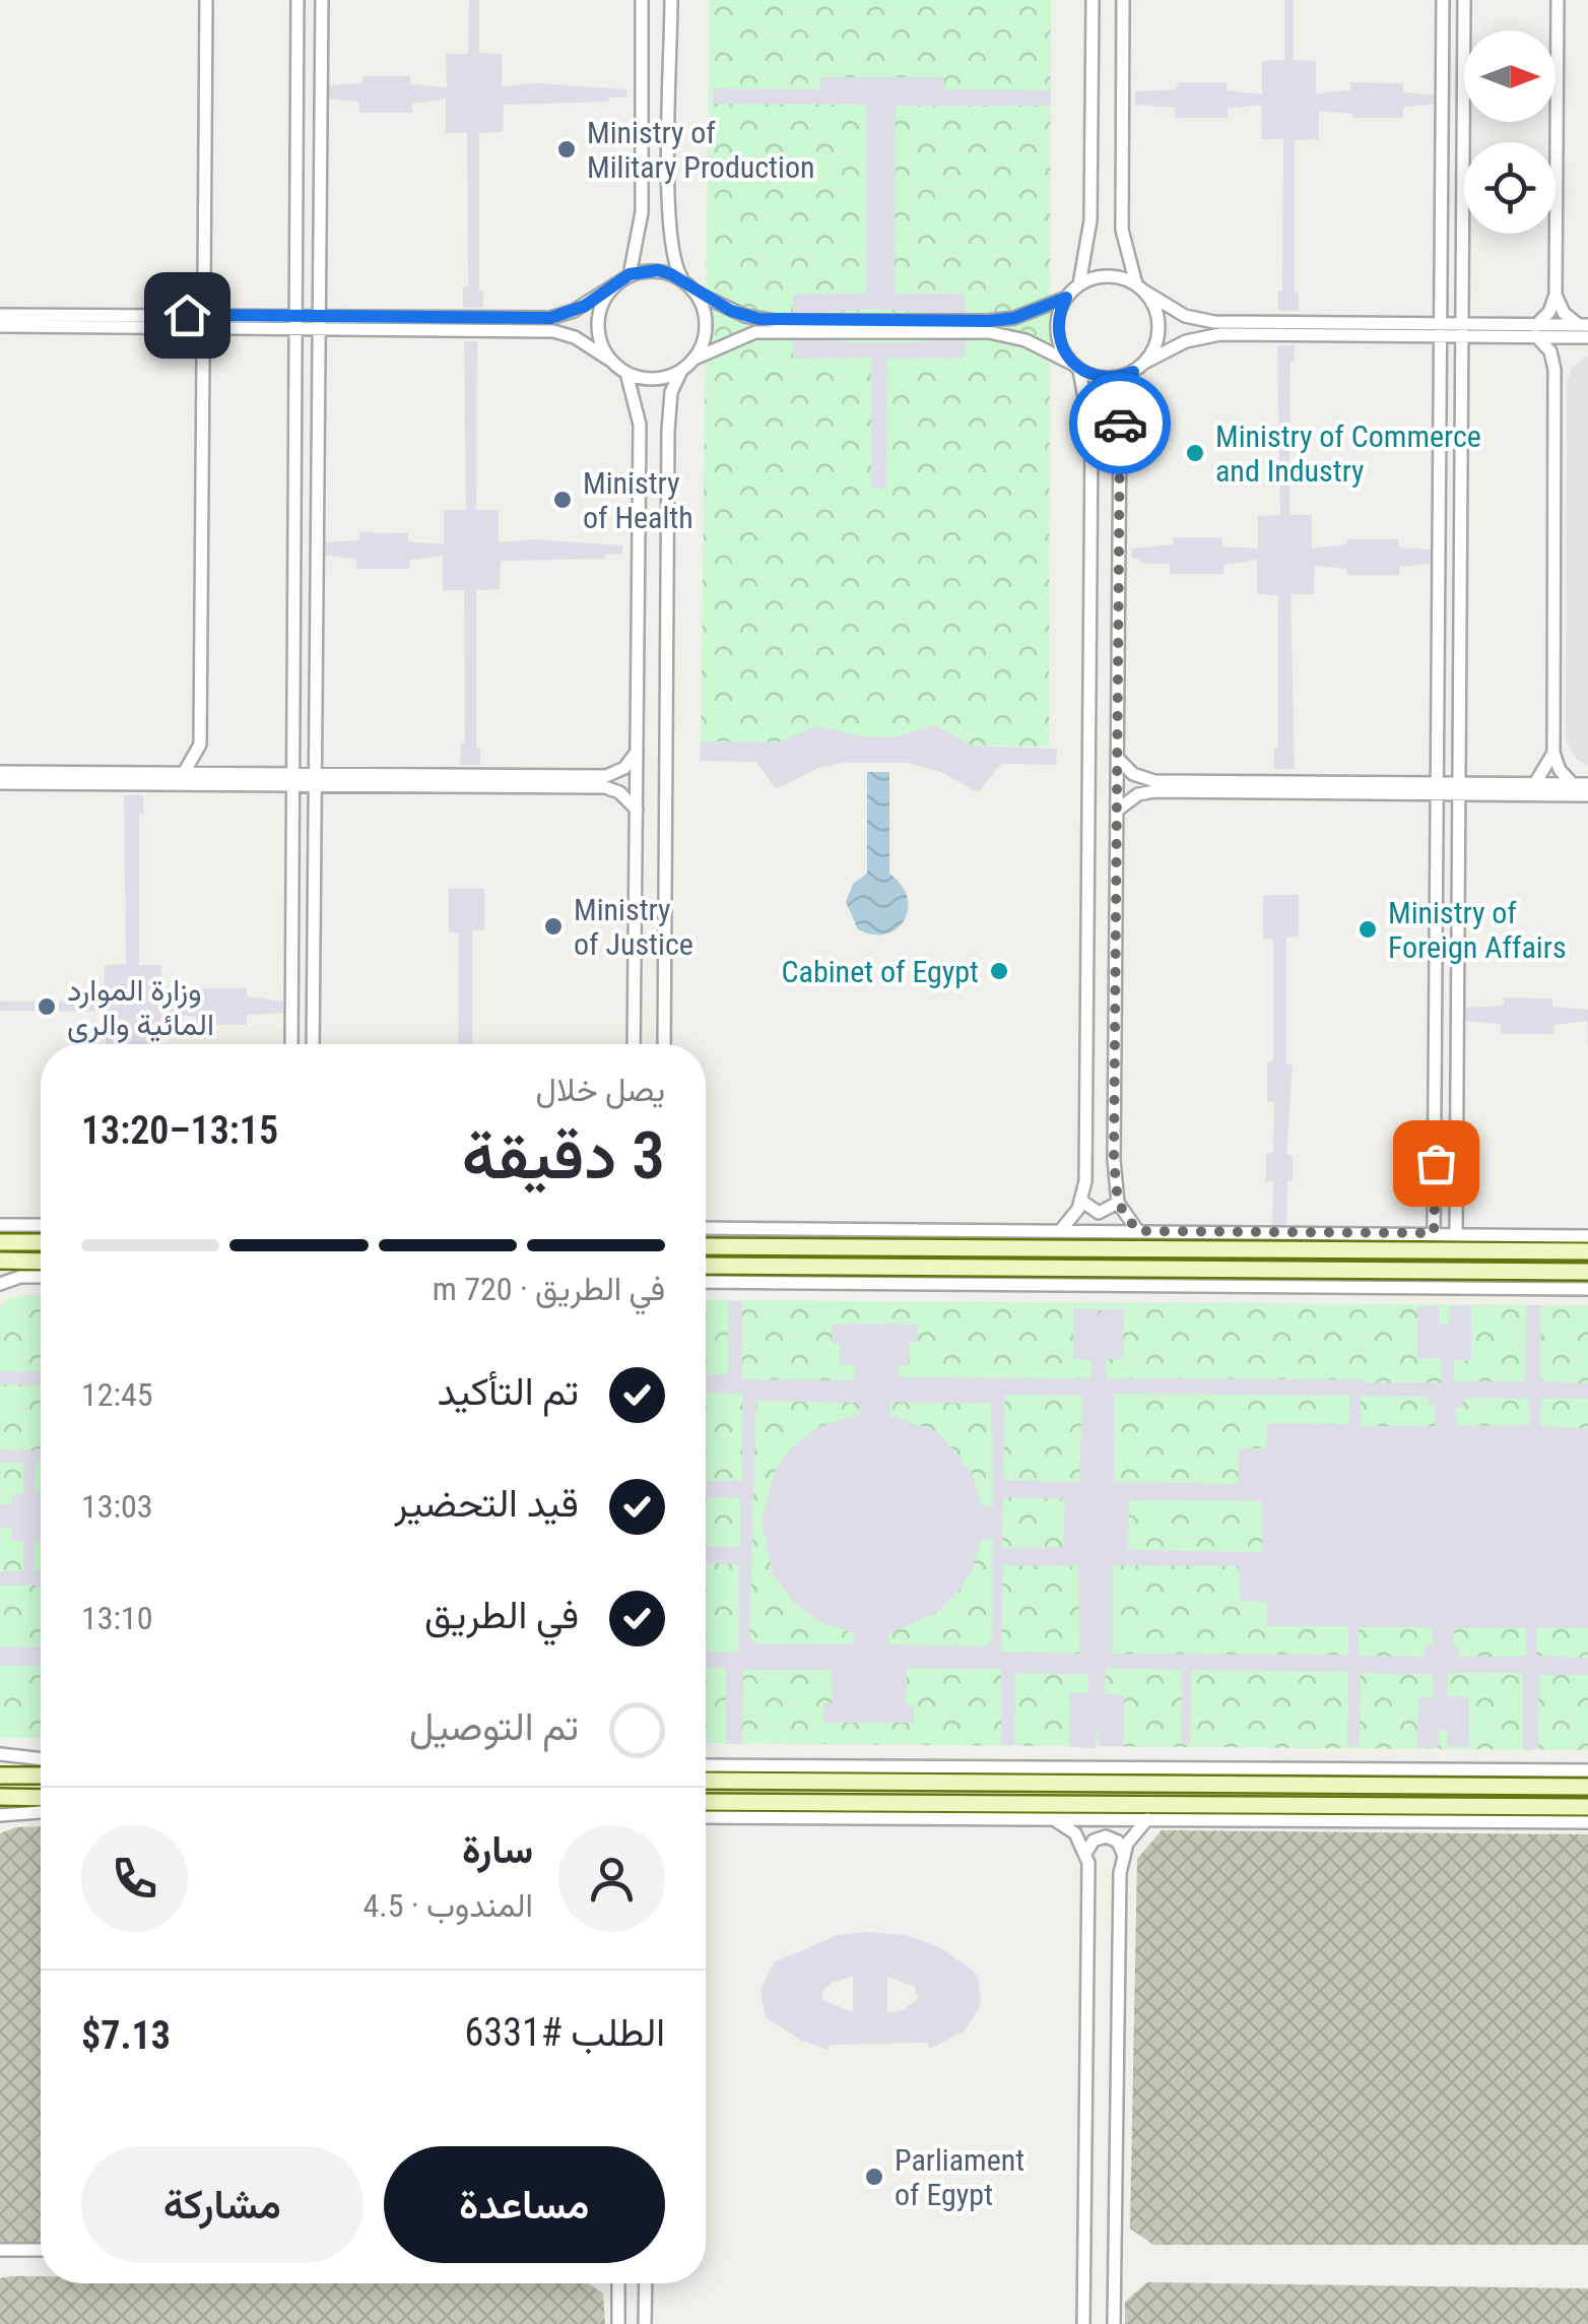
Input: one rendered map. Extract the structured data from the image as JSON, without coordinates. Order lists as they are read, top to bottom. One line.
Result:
{"places":["Ministry of Military Production","Ministry of Commerce and Industry","Ministry of Health","Ministry of Justice","Ministry of Foreign Affairs","Cabinet of Egypt","وزارة الموارد المائية والري","Parliament of Egypt"],"north":"right","page":{"heading":["3 دقيقة","يصل خلال","13:15–13:20"],"panel":["سارة","المندوب · 4.5","الطلب #6331","$7.13"],"bar":"في الطريق · 720 m","list":[["تم التأكيد","12:45"],["قيد التحضير","13:03"],["في الطريق","13:10"],"تم التوصيل"],"buttons":["مساعدة","مشاركة"]}}
